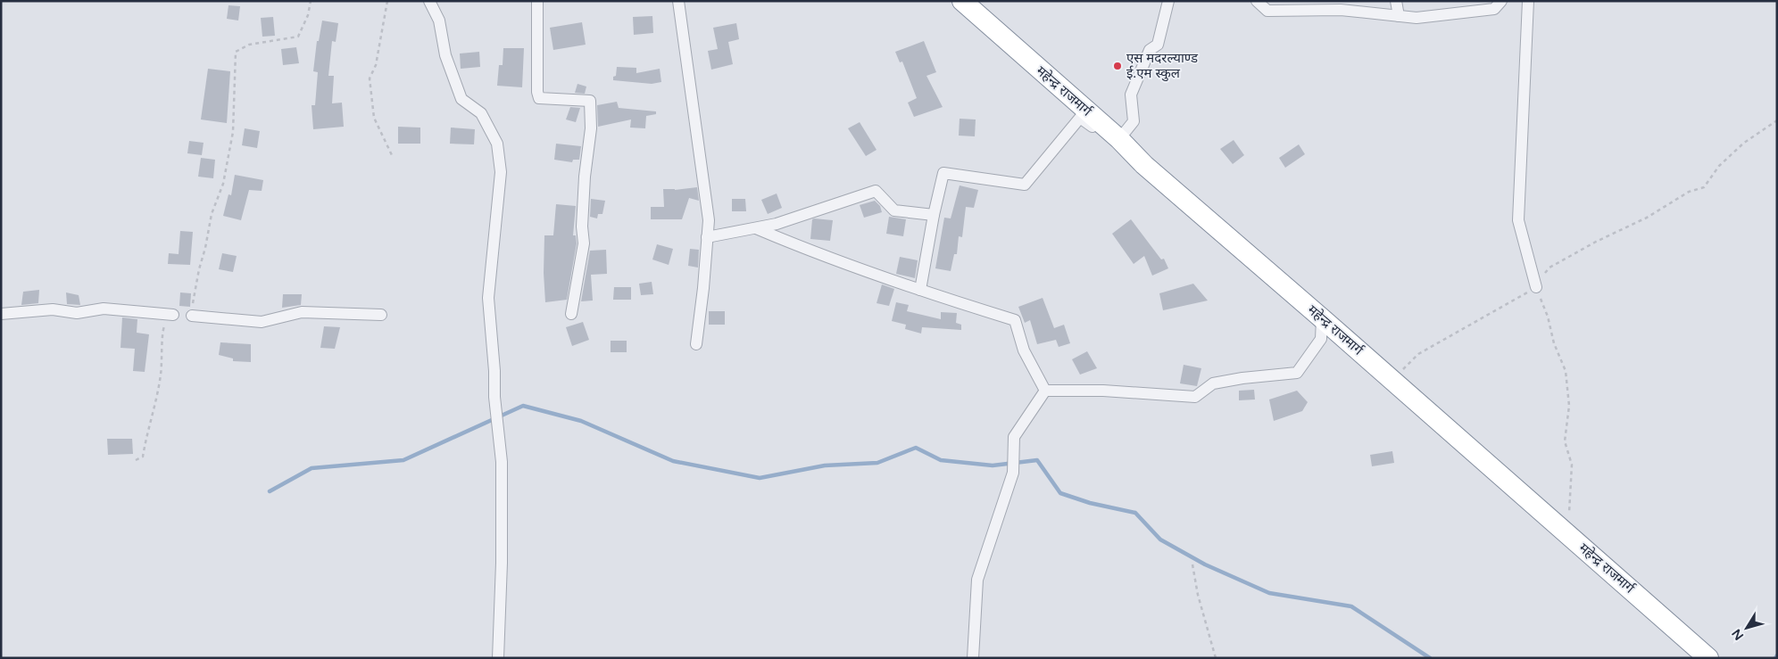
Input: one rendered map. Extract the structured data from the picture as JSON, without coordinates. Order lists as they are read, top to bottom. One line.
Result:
{"streets":{"highway":["महेन्द्र राजमार्ग"]},"places":["एस मदरल्याण्ड ई.एम स्कुल"],"north":"bottom left"}
